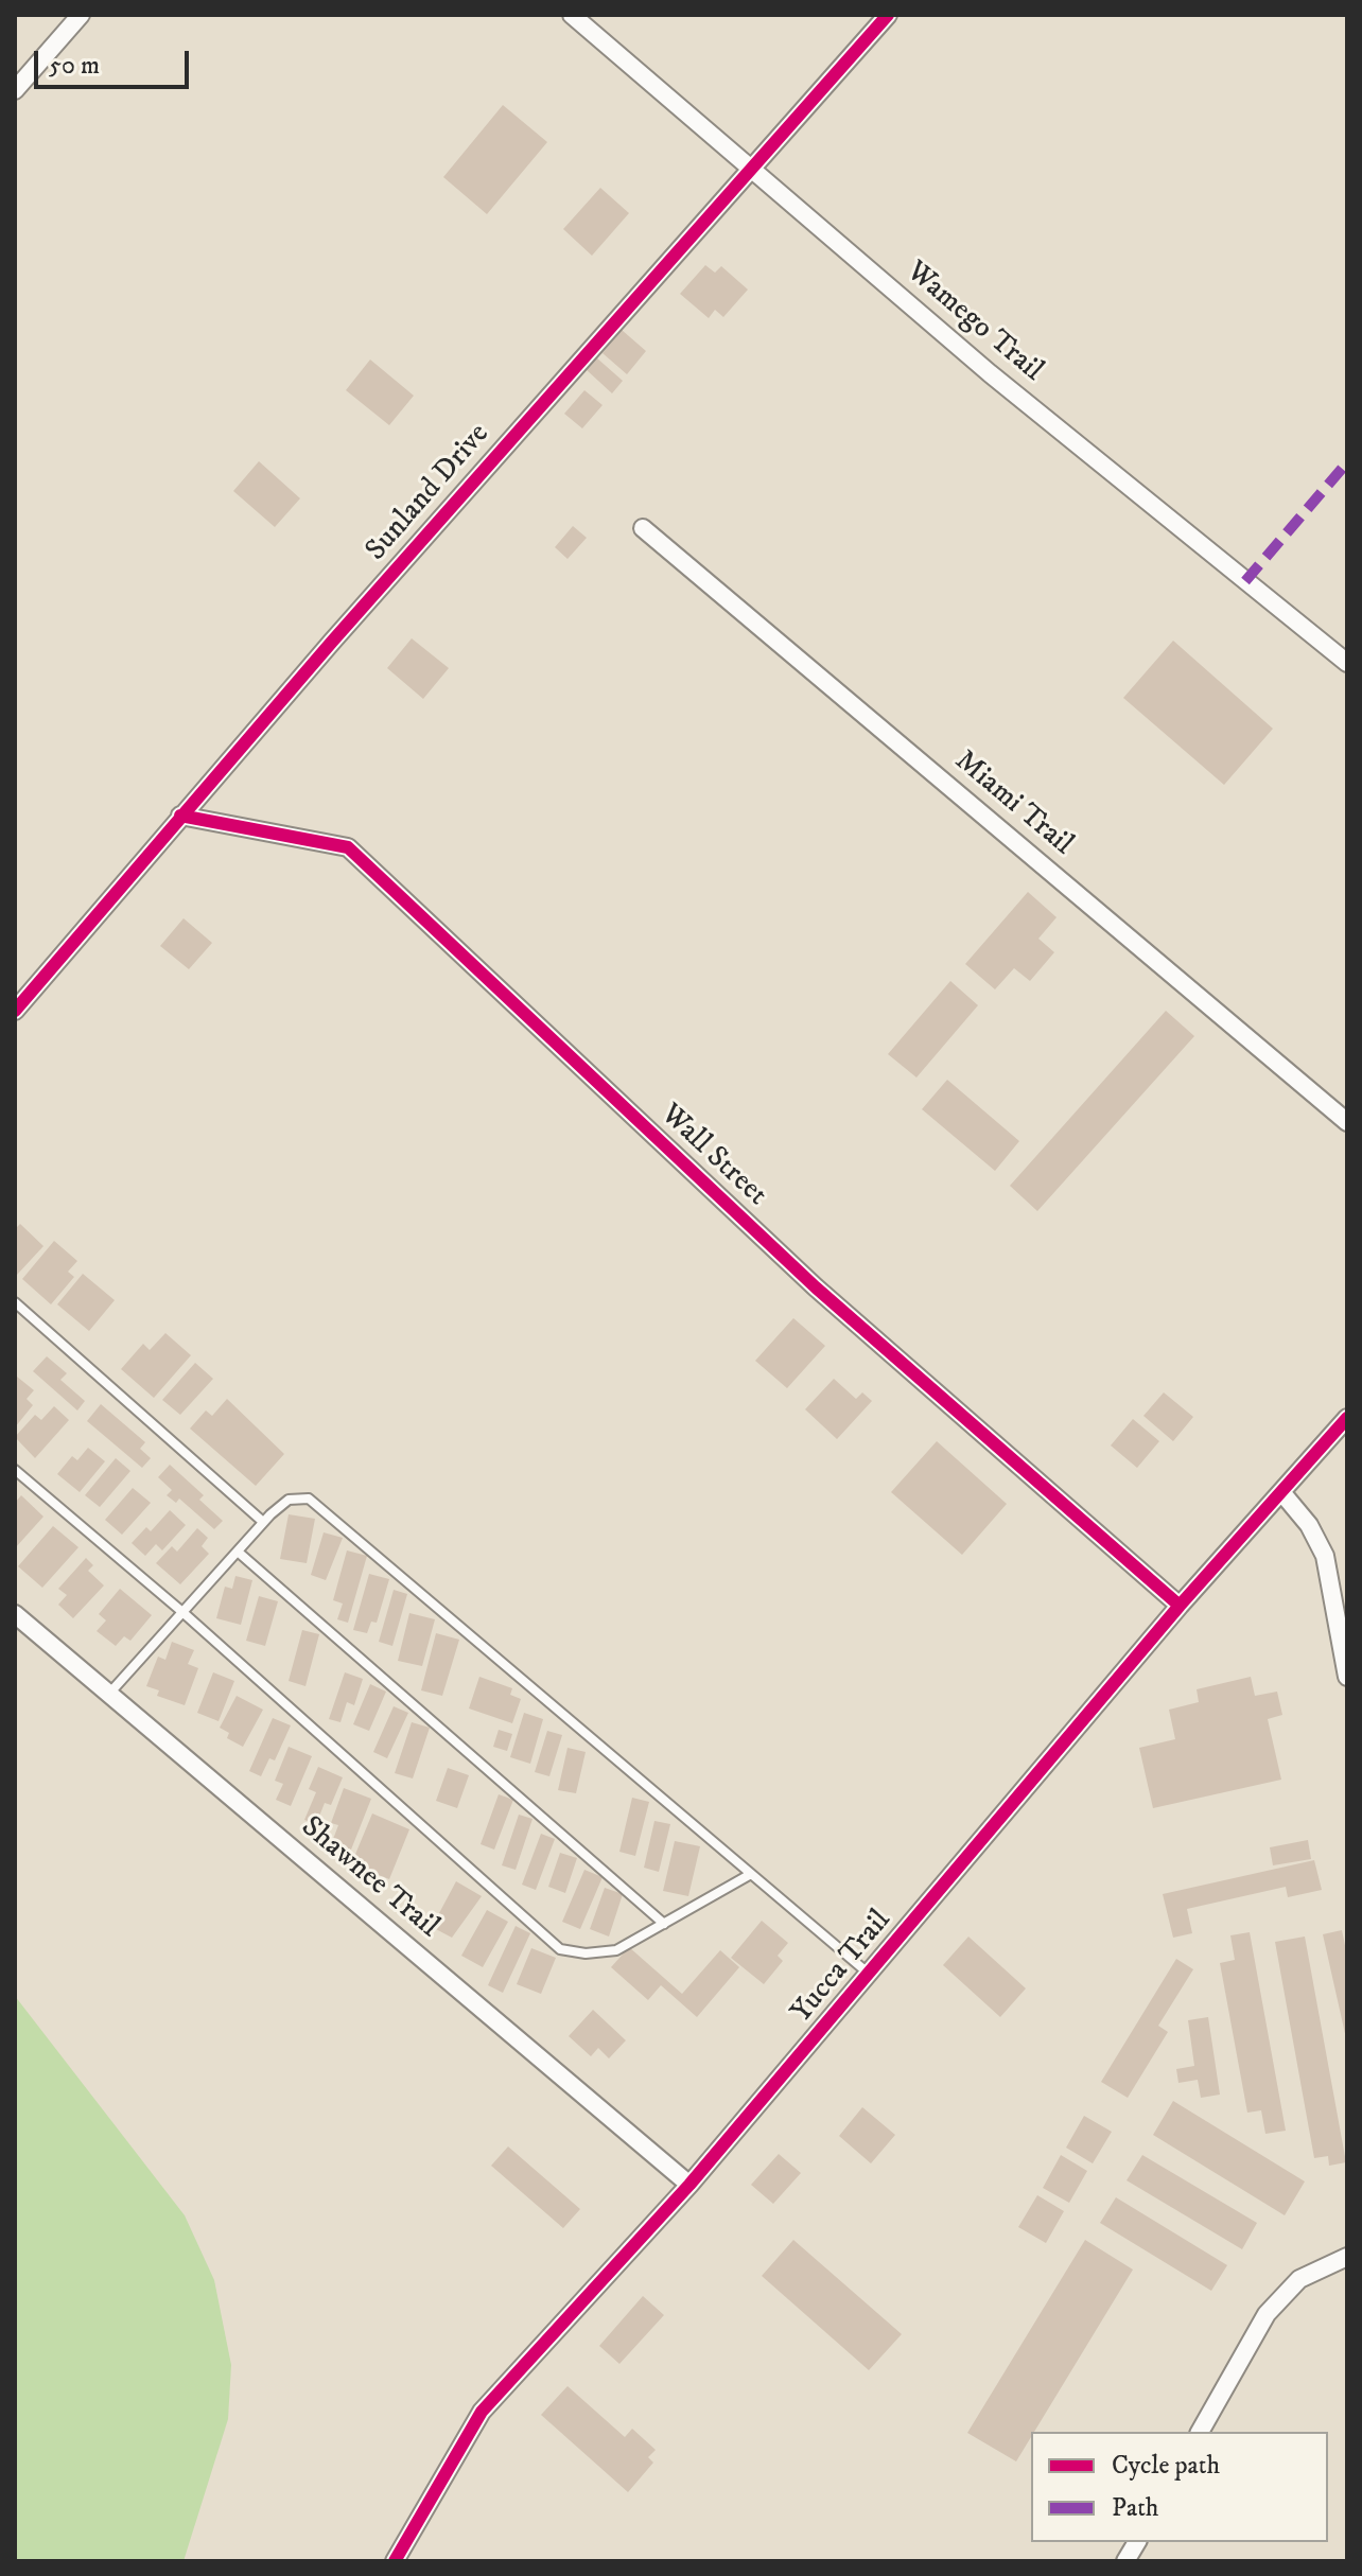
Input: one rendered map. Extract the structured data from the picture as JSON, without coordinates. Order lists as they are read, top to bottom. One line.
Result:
{"streets":{"street":["Wamego Trail","Sunland Drive","Miami Trail","Wall Street","Shawnee Trail","Yucca Trail"]},"crossings":[["Wamego Trail","Sunland Drive"],["Sunland Drive","Wall Street"],["Wall Street","Yucca Trail"],["Shawnee Trail","Yucca Trail"]],"legend":["Cycle path","Path"],"scale_bar":"50 m"}
